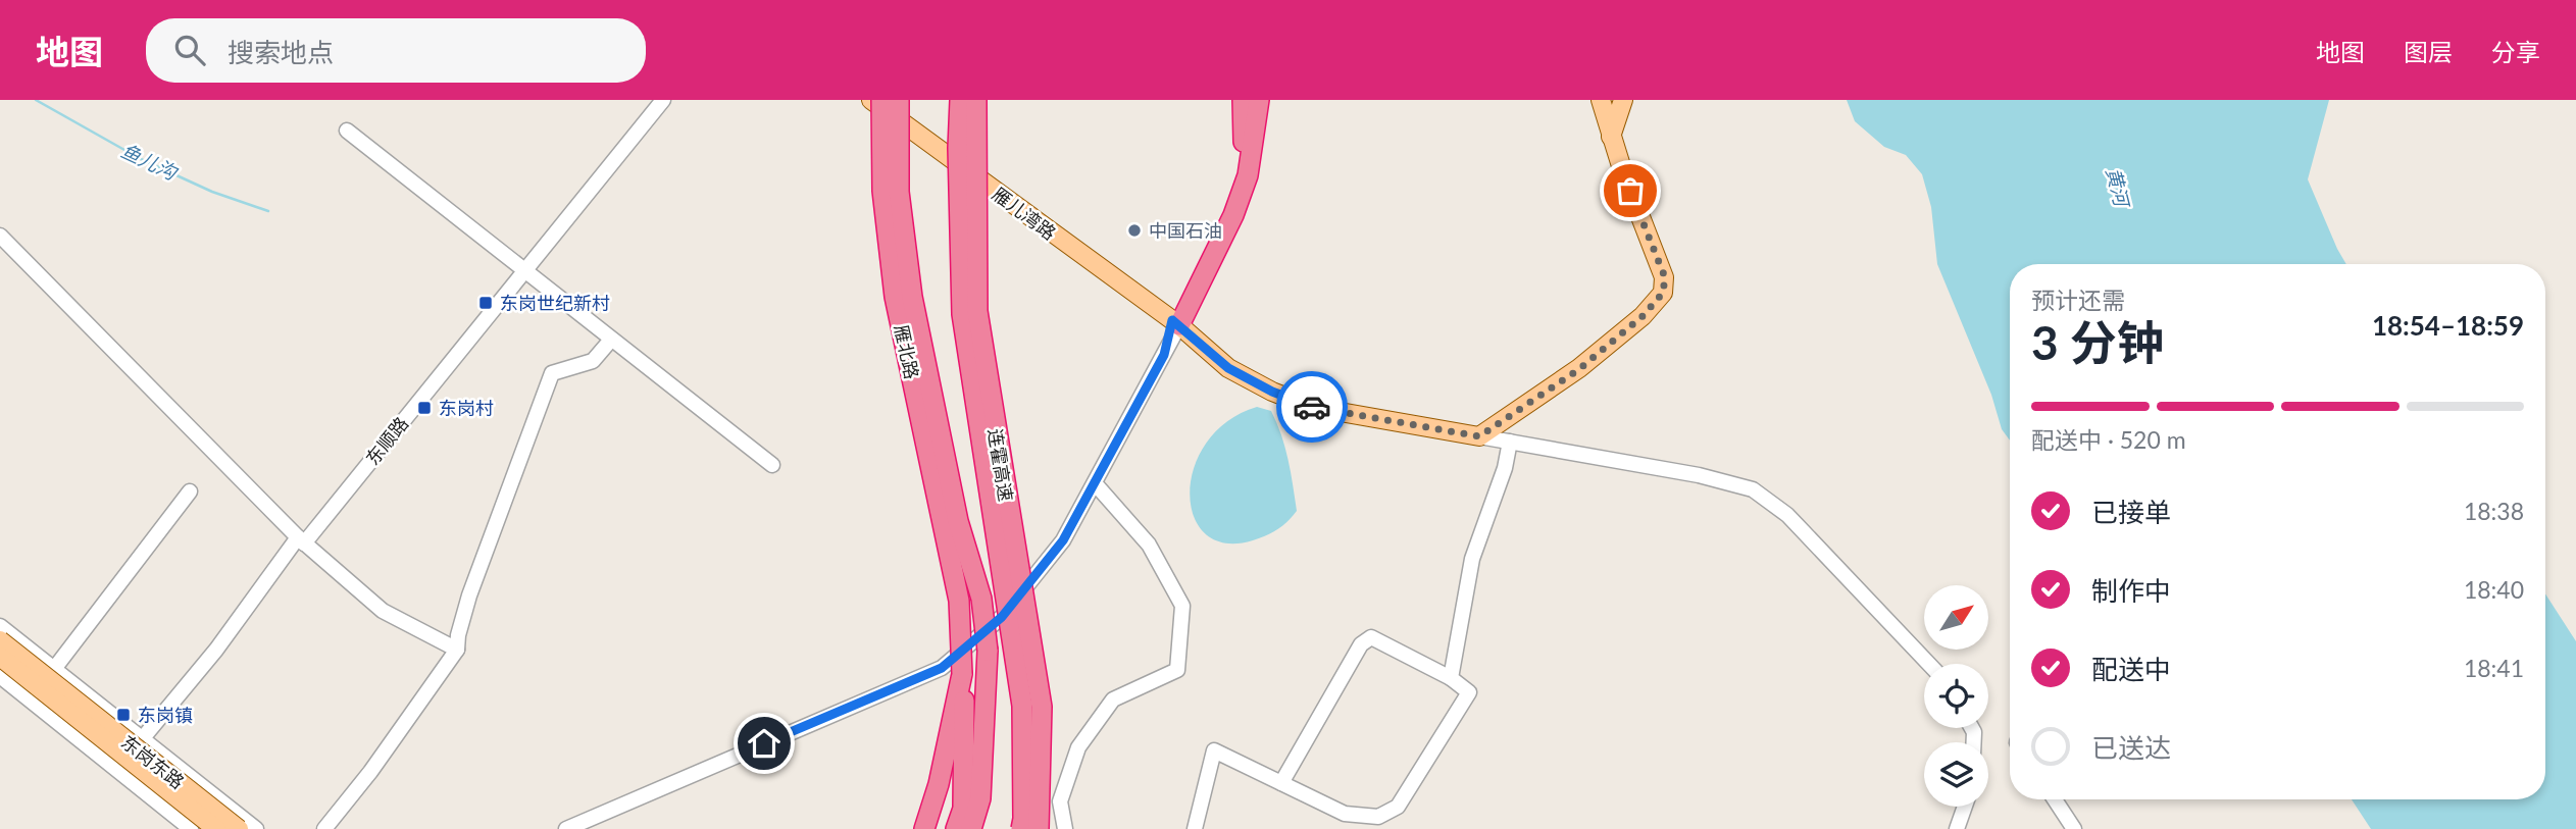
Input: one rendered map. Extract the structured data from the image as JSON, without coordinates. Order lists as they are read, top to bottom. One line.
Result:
{"streets":{"highway":["雁北路","连霍高速"],"main road":["雁儿湾路","东岗东路"],"street":["东顺路"]},"water":["鱼儿沟","黄河"],"places":{"other":["中国石油"],"transit":["东岗世纪新村","东岗村","东岗镇"]},"north":"top right","page":{"header":"地图","search":"搜索地点","nav":["地图","图层","分享"],"heading":["3 分钟","预计还需","18:54–18:59"],"bar":"配送中 · 520 m","list":[["已接单","18:38"],["制作中","18:40"],["配送中","18:41"],"已送达"]}}
